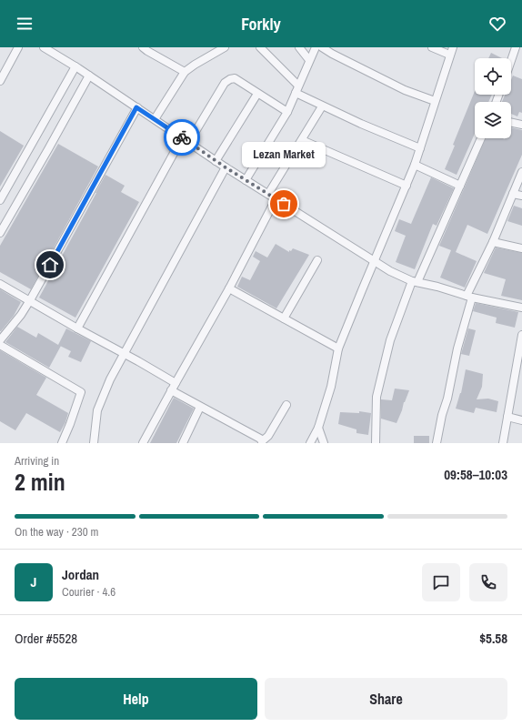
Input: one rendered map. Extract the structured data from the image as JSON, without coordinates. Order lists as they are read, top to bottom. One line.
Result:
{"places":["Lezan Market"],"page":{"header":"Forkly","bubble":"Lezan Market","heading":["2 min","Arriving in","09:58–10:03"],"panel":["Jordan","Courier · 4.6","Order #5528","$5.58"],"bar":"On the way · 230 m","round":"J","buttons":["Help","Share"]}}
